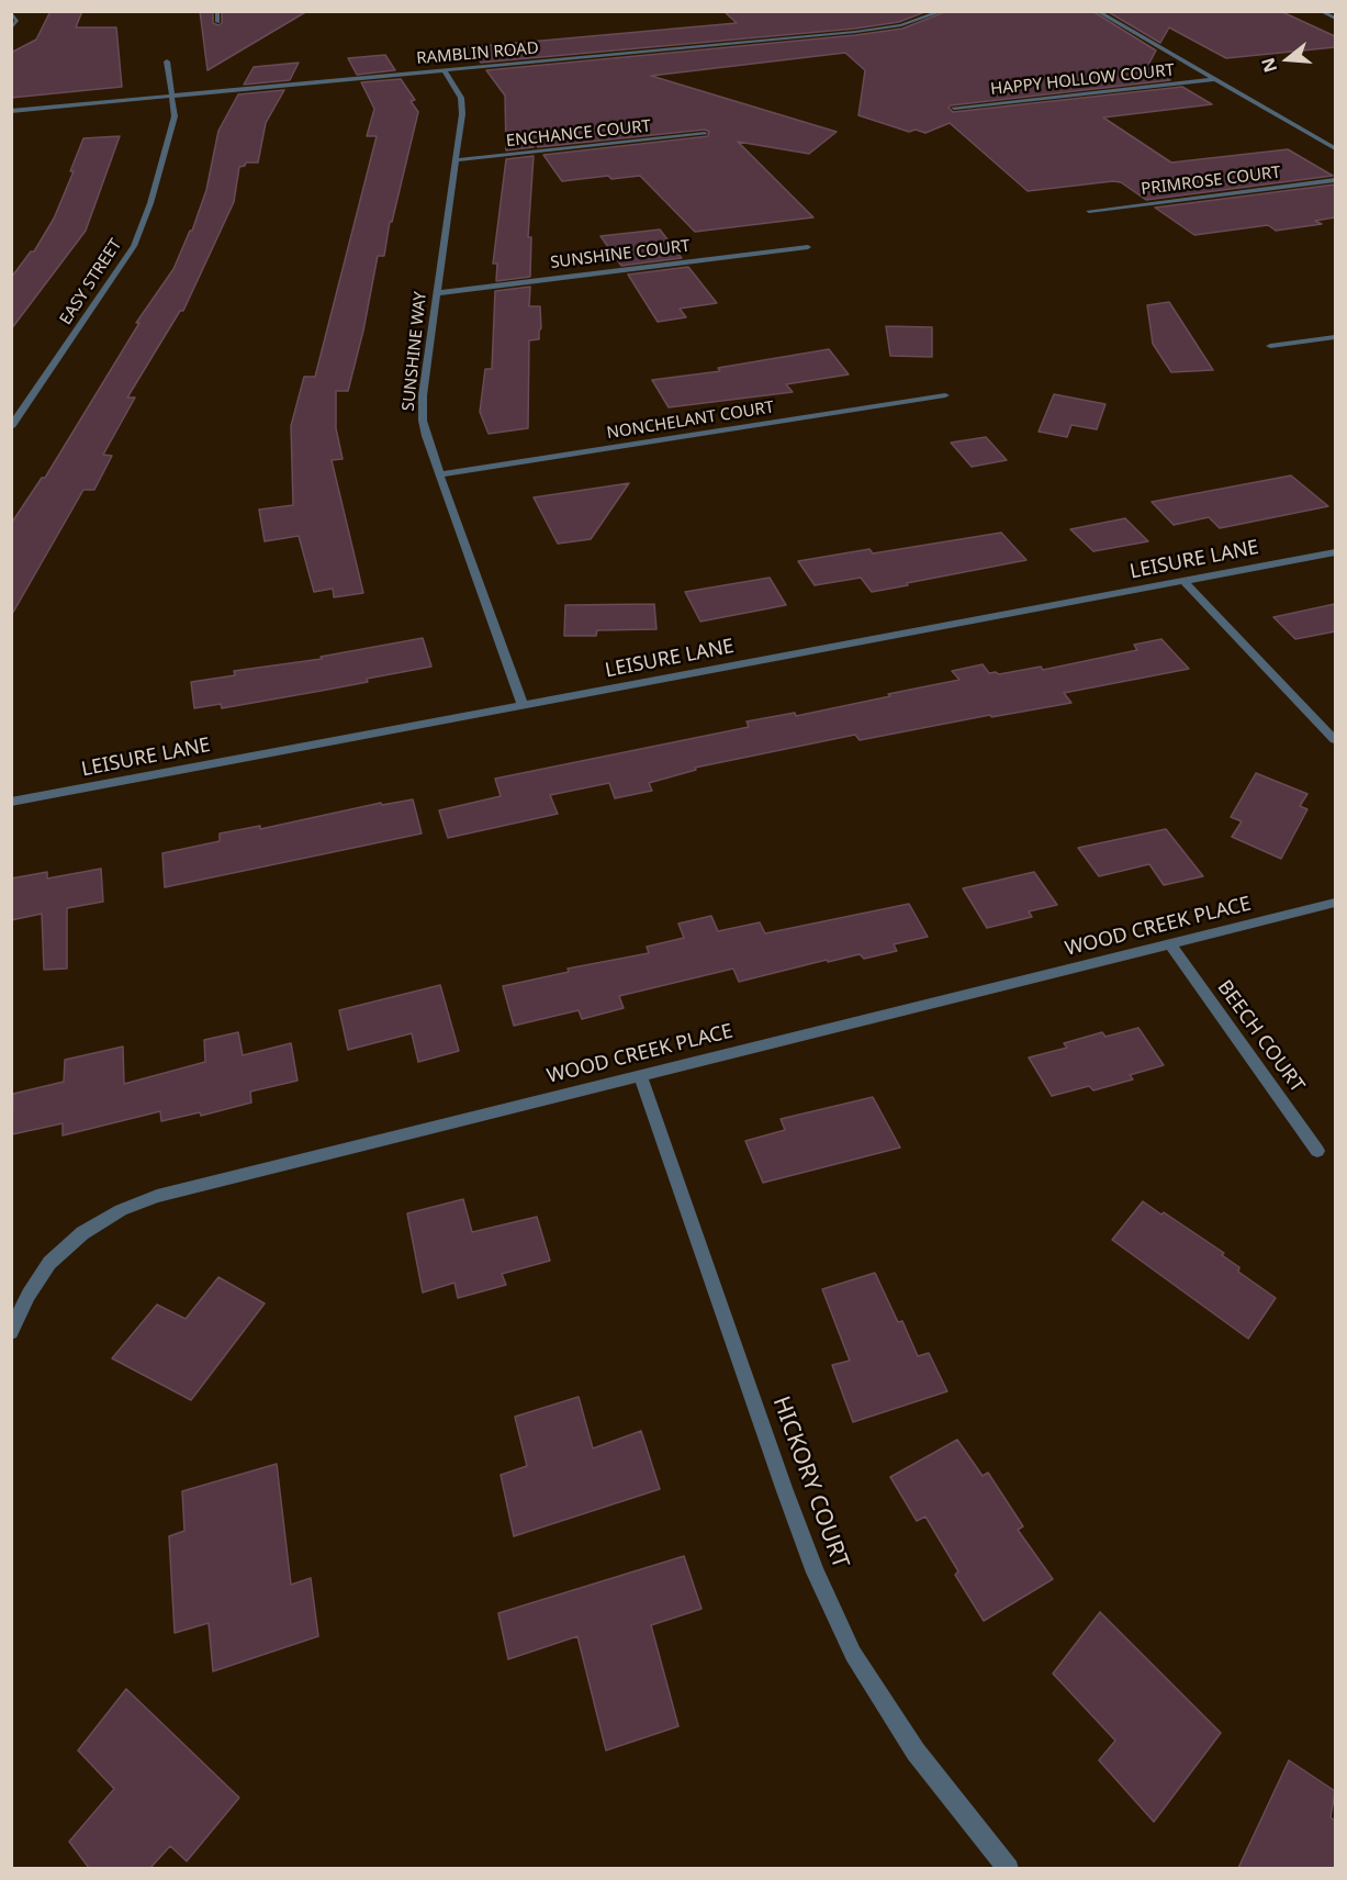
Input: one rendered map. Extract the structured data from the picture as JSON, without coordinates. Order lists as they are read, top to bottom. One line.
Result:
{"streets":{"street":["RAMBLIN ROAD","HAPPY HOLLOW COURT","ENCHANCE COURT","PRIMROSE COURT","SUNSHINE COURT","EASY STREET","SUNSHINE WAY","NONCHELANT COURT","LEISURE LANE","WOOD CREEK PLACE","BEECH COURT","HICKORY COURT"]},"crossings":[["RAMBLIN ROAD","EASY STREET"],["RAMBLIN ROAD","SUNSHINE WAY"],["ENCHANCE COURT","SUNSHINE WAY"],["SUNSHINE COURT","SUNSHINE WAY"],["SUNSHINE WAY","NONCHELANT COURT"],["SUNSHINE WAY","LEISURE LANE"],["WOOD CREEK PLACE","BEECH COURT"],["WOOD CREEK PLACE","HICKORY COURT"]],"north":"left"}
